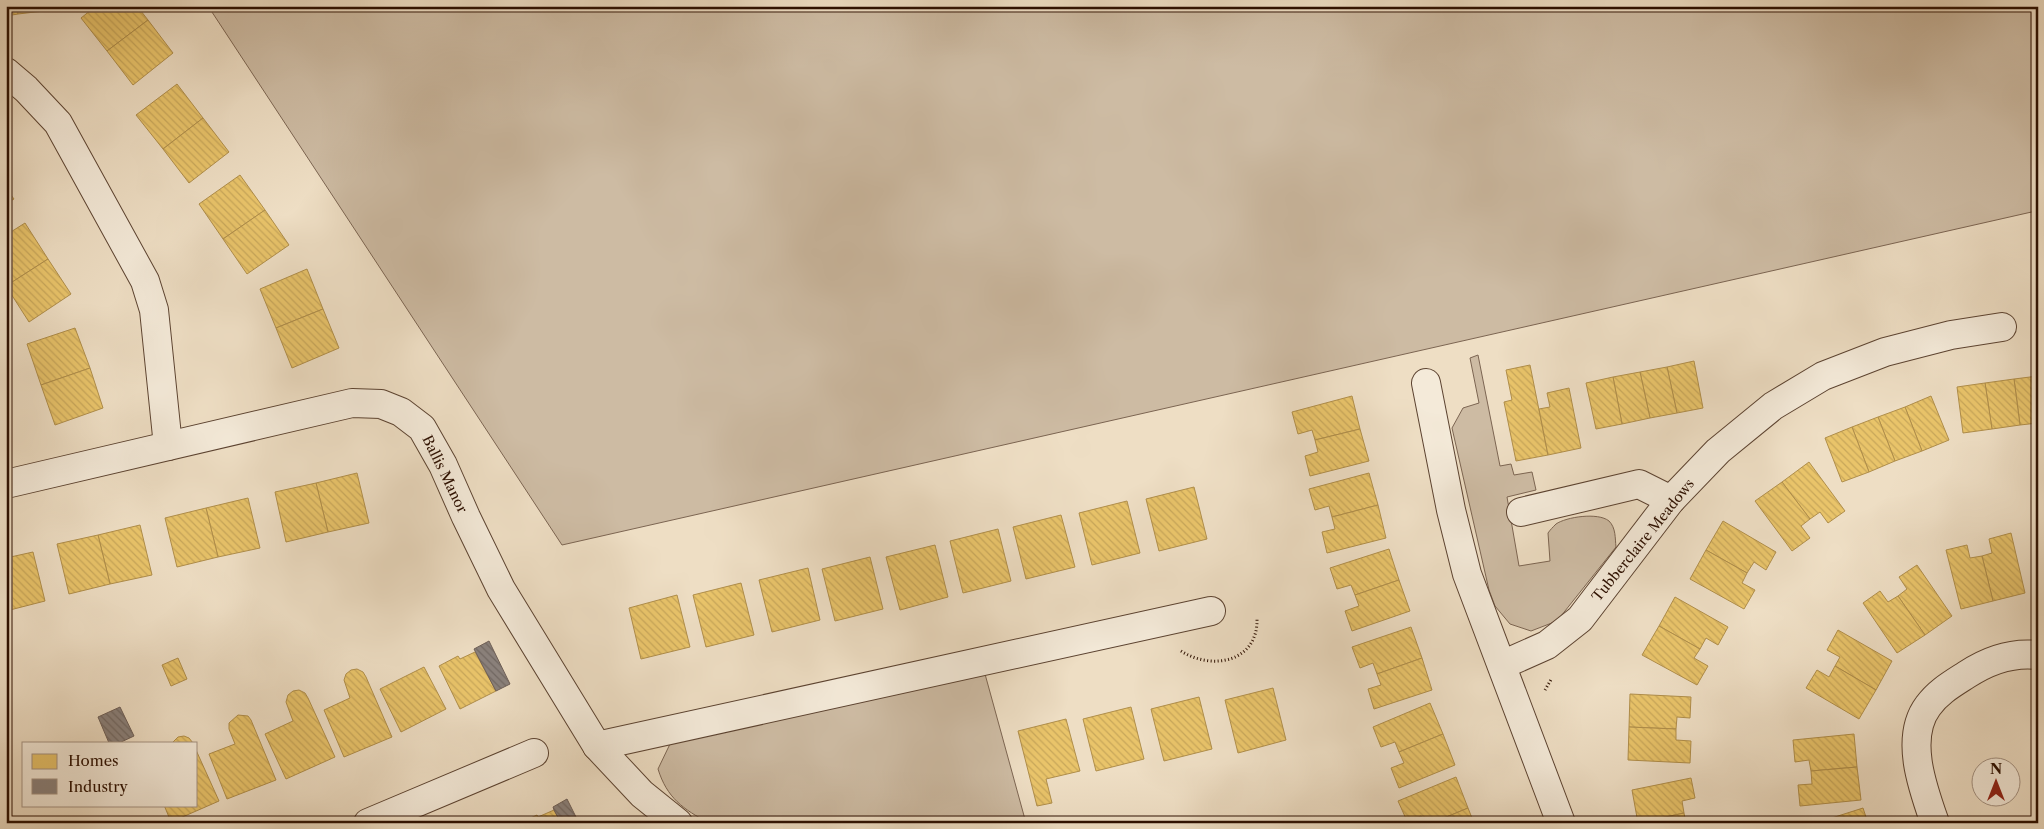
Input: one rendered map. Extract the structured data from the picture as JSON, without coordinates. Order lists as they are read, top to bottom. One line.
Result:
{"streets":{"street":["Ballis Manor","Tubberclaire Meadows"]},"legend":["Homes","Industry"],"north":"top"}
